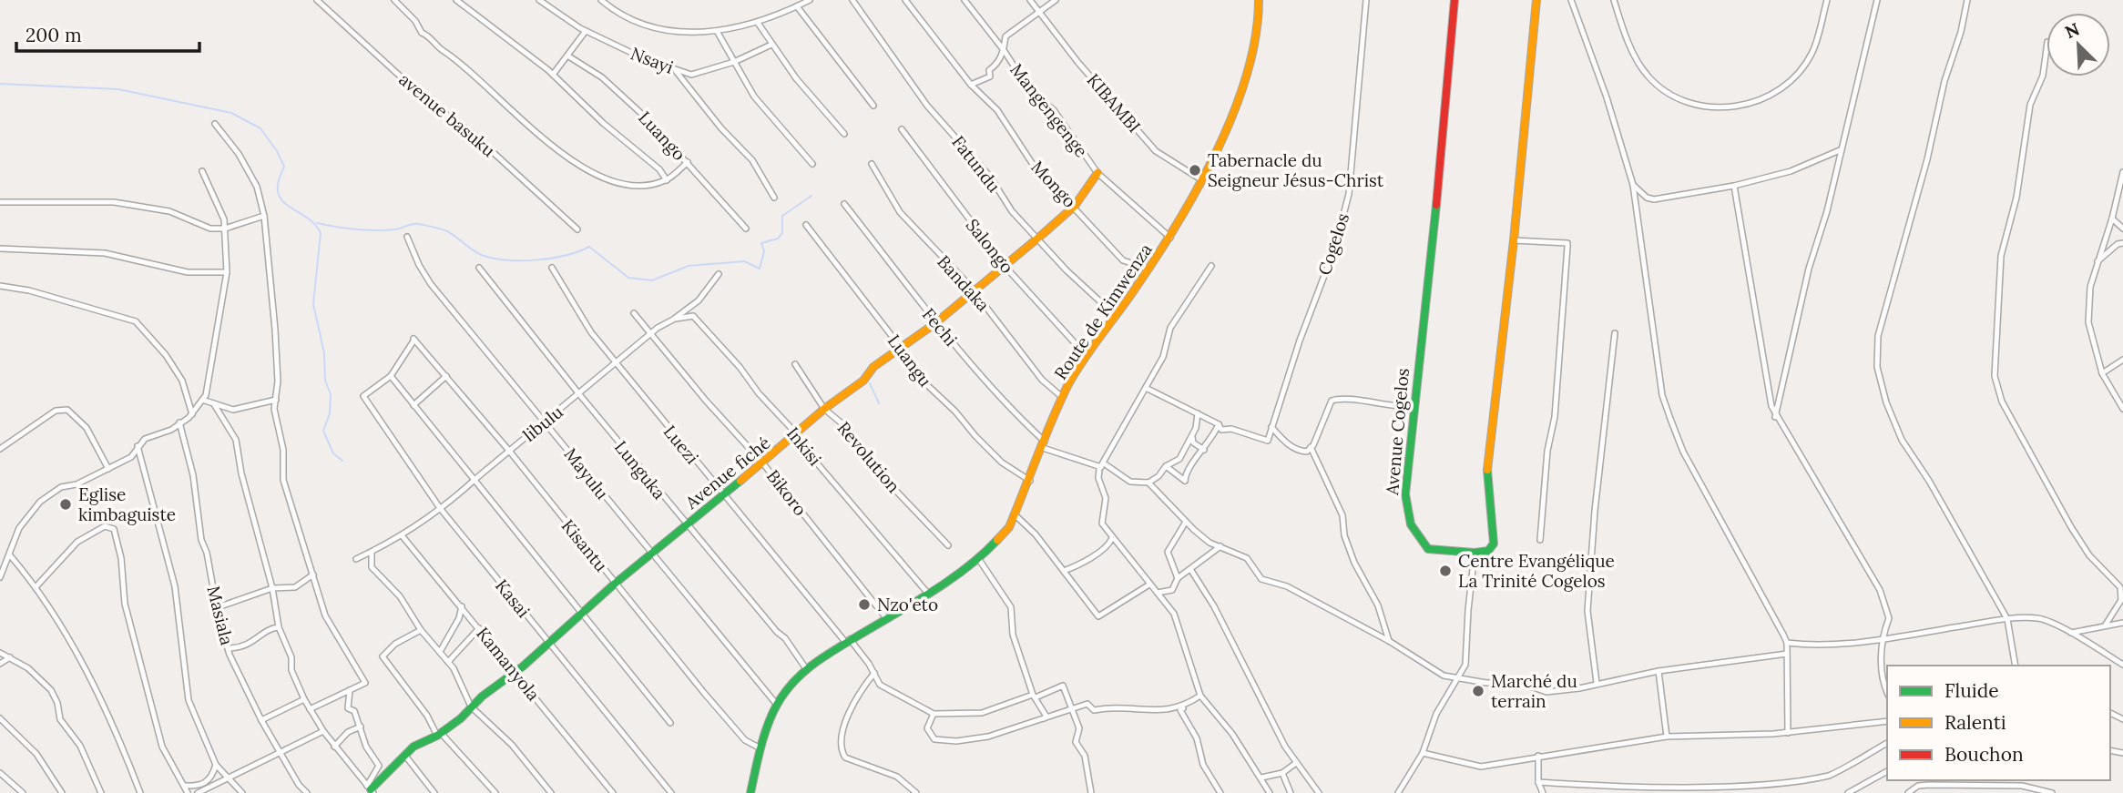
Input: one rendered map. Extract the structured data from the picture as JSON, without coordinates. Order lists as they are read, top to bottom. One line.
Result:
{"streets":{"street":["Nsayi","KIBAMBI","Mangengenge","avenue basuku","Luango","Fatundu","Mongo","Cogelos","Salongo","Bandaka","Route de Kimwenza","Fechi","Luangu","libulu","Avenue Cogelos","Luezi","Inkisi","Revolution","Lunguka","Avenue fiché","Mayulu","Bikoro","Kisantu","Kasai","Masiala","Kamanyola"]},"crossings":[["KIBAMBI","Route de Kimwenza"],["Mangengenge","Route de Kimwenza"],["Mangengenge","Avenue fiché"],["Fatundu","Route de Kimwenza"],["Fatundu","Avenue fiché"],["Mongo","Route de Kimwenza"],["Mongo","Avenue fiché"],["Salongo","Route de Kimwenza"],["Salongo","Avenue fiché"],["Bandaka","Route de Kimwenza"],["Bandaka","Avenue fiché"],["Route de Kimwenza","Fechi"],["Route de Kimwenza","Luangu"],["Route de Kimwenza","Luezi"],["Route de Kimwenza","Inkisi"],["Route de Kimwenza","Lunguka"],["Route de Kimwenza","Mayulu"],["Route de Kimwenza","Bikoro"],["Route de Kimwenza","Kisantu"],["Fechi","Avenue fiché"],["Luangu","Avenue fiché"],["libulu","Luezi"],["libulu","Inkisi"],["libulu","Lunguka"],["libulu","Mayulu"],["libulu","Bikoro"],["libulu","Kisantu"],["libulu","Kasai"],["libulu","Kamanyola"],["Luezi","Avenue fiché"],["Inkisi","Avenue fiché"],["Revolution","Avenue fiché"],["Lunguka","Avenue fiché"],["Avenue fiché","Mayulu"],["Avenue fiché","Bikoro"],["Avenue fiché","Kisantu"],["Avenue fiché","Kasai"],["Avenue fiché","Kamanyola"],["Kisantu","Kasai"]],"places":["Tabernacle du Seigneur Jésus-Christ","Eglise kimbaguiste","Centre Evangélique La Trinité Cogelos","Nzo'eto","Marché du terrain"],"legend":["Fluide","Ralenti","Bouchon"],"scale_bar":"200 m","north":"top left"}
